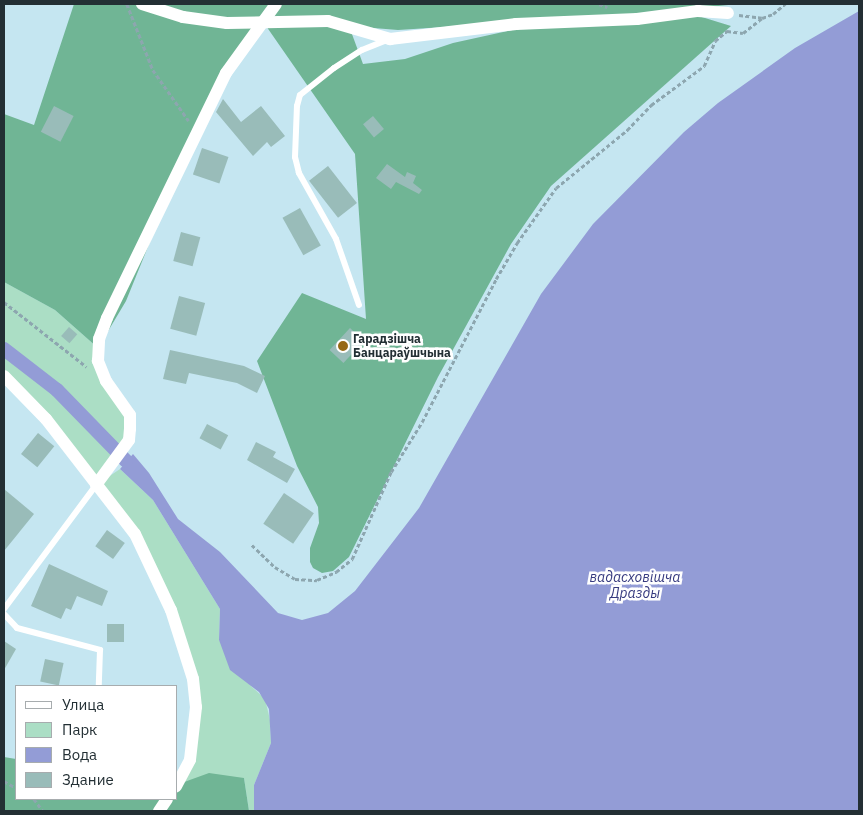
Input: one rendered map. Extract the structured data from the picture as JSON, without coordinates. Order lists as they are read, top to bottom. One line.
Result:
{"water":["вадасховішча Дразды"],"places":["Гарадзішча Банцараўшчына"],"legend":["Улица","Парк","Вода","Здание"]}
